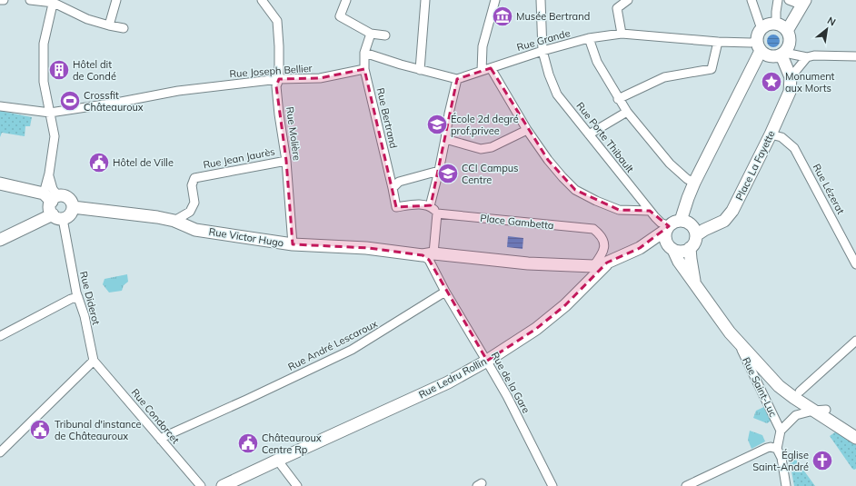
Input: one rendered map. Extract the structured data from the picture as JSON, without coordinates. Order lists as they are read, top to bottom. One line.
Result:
{"streets":{"main road":["Place La Fayette","Rue Victor Hugo","Rue Ledru Rollin","Rue Saint-Luc"],"street":["Rue Grande","Rue Joseph Bellier","Rue Bertrand","Rue Molière","Rue Porte Thibault","Rue Jean Jaurès","Rue Lézerat","Place Gambetta","Rue Diderot","Rue André Lescaroux","Rue de la Gare","Rue Condorcet"]},"crossings":[["Rue Grande","Rue Porte Thibault"],["Rue Grande","Place La Fayette"],["Rue Joseph Bellier","Rue Bertrand"],["Rue Joseph Bellier","Rue Molière"],["Rue Molière","Rue Jean Jaurès"],["Rue Molière","Rue Victor Hugo"],["Rue Porte Thibault","Place La Fayette"],["Rue Porte Thibault","Rue Saint-Luc"],["Rue Jean Jaurès","Rue Victor Hugo"],["Place La Fayette","Rue Lézerat"],["Place La Fayette","Rue Saint-Luc"],["Rue Victor Hugo","Rue Diderot"],["Rue Victor Hugo","Rue de la Gare"],["Rue Diderot","Rue Condorcet"],["Rue André Lescaroux","Rue de la Gare"],["Rue André Lescaroux","Rue Condorcet"],["Rue Ledru Rollin","Rue de la Gare"]],"places":{"museum":["Musée Bertrand"],"building":["Hôtel dit de Condé"],"place":["Monument aux Morts"],"sports":["Crossfit Châteauroux"],"school or university":["École 2d degré prof.privee","CCI Campus Centre"],"public building":["Hôtel de Ville","Tribunal d'instance de Châteauroux","Châteauroux Centre Rp"],"church":["Église Saint-André"]},"north":"top right"}
